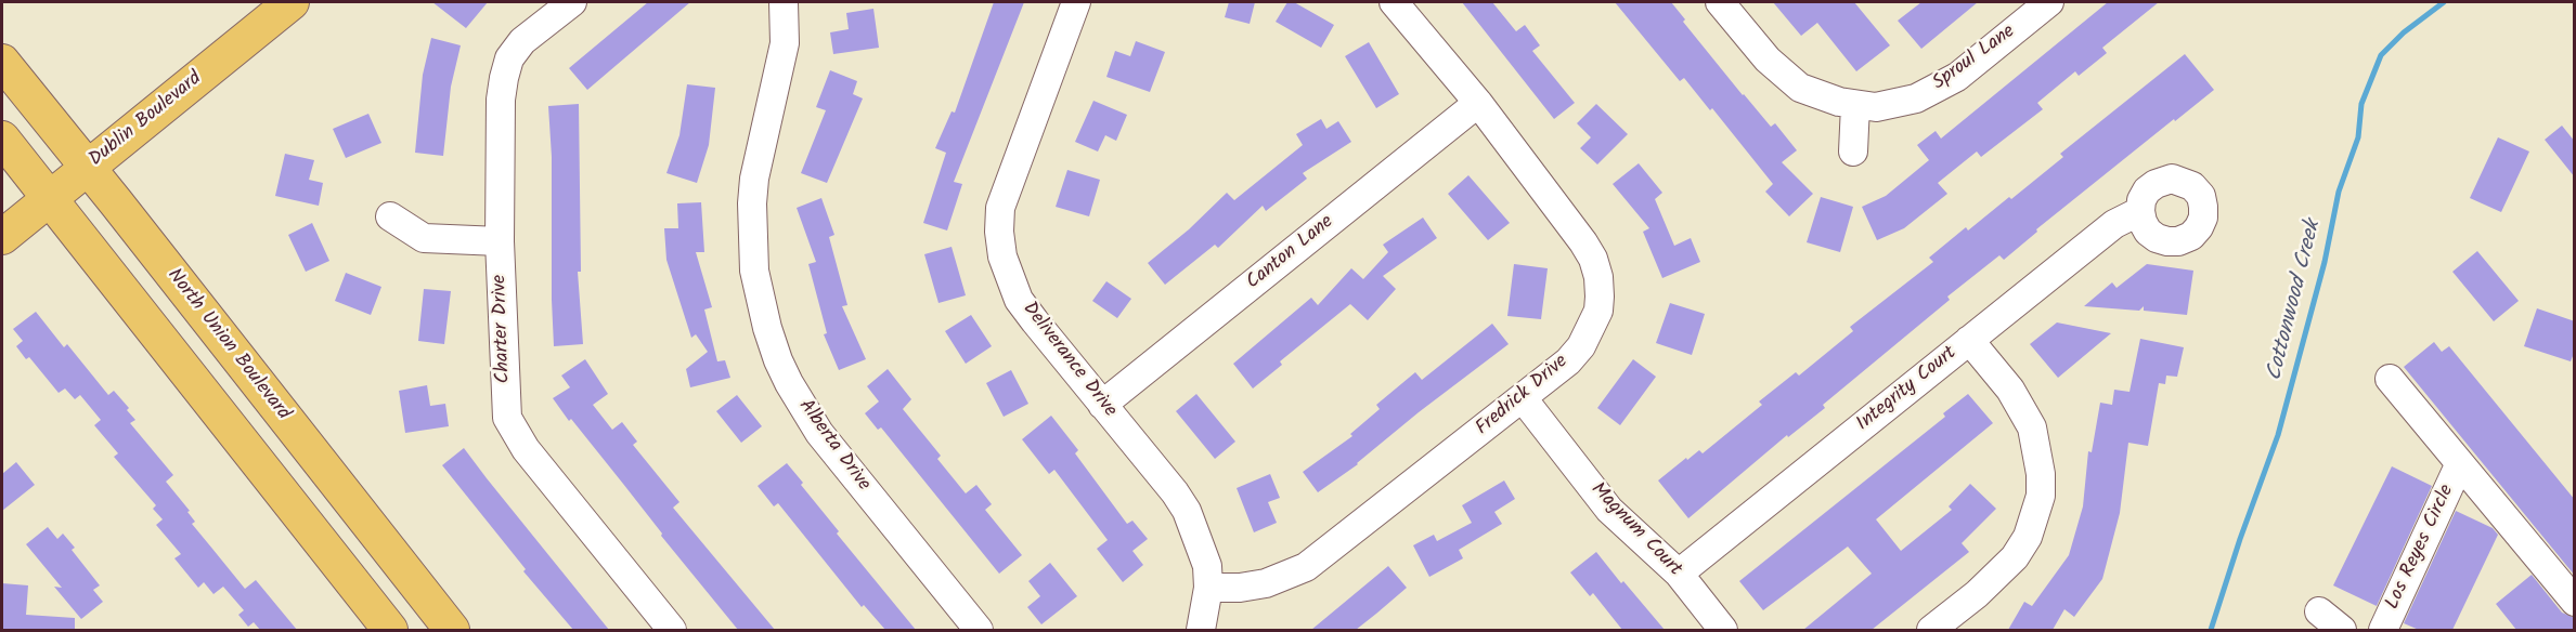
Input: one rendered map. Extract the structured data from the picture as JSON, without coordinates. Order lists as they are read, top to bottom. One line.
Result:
{"streets":{"main road":["Dublin Boulevard","North Union Boulevard"],"street":["Sproul Lane","Canton Lane","Charter Drive","Deliverance Drive","Integrity Court","Fredrick Drive","Alberta Drive","Magnum Court","Los Reyes Circle"]},"crossings":[["Dublin Boulevard","North Union Boulevard"],["Canton Lane","Deliverance Drive"],["Canton Lane","Fredrick Drive"],["Deliverance Drive","Fredrick Drive"],["Integrity Court","Magnum Court"],["Fredrick Drive","Magnum Court"]],"water":["Cottonwood Creek"]}
